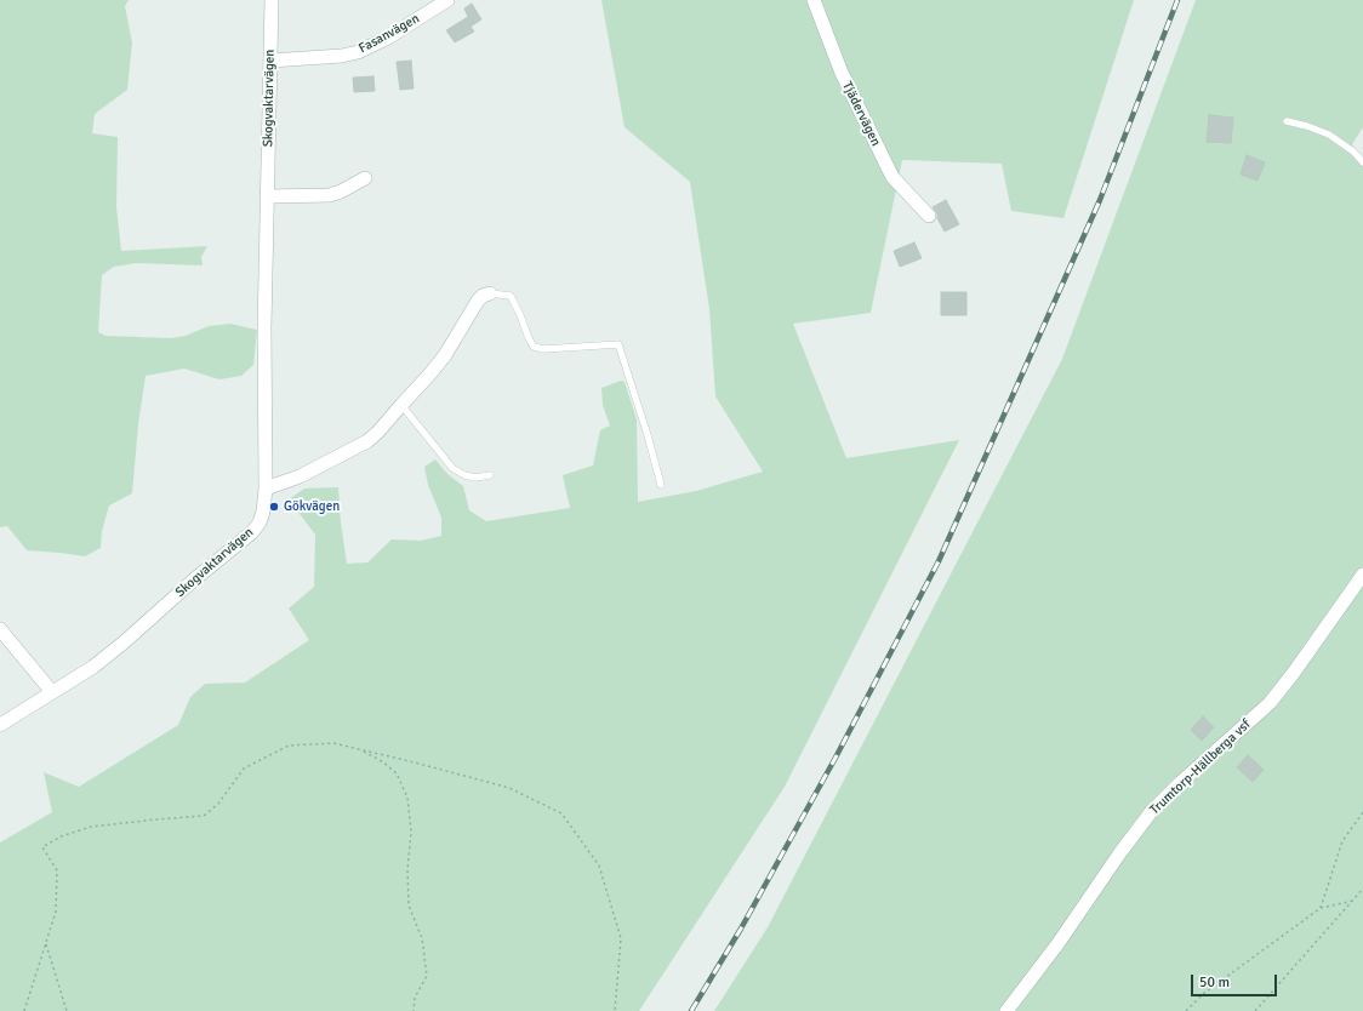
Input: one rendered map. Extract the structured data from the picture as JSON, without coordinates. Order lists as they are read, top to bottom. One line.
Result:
{"streets":{"street":["Fasanvägen","Skogvaktarvägen","Tjädervägen","Trumtorp-Hällberga vsf"]},"crossings":[["Fasanvägen","Skogvaktarvägen"]],"places":["Gökvägen"],"scale_bar":"50 m"}
